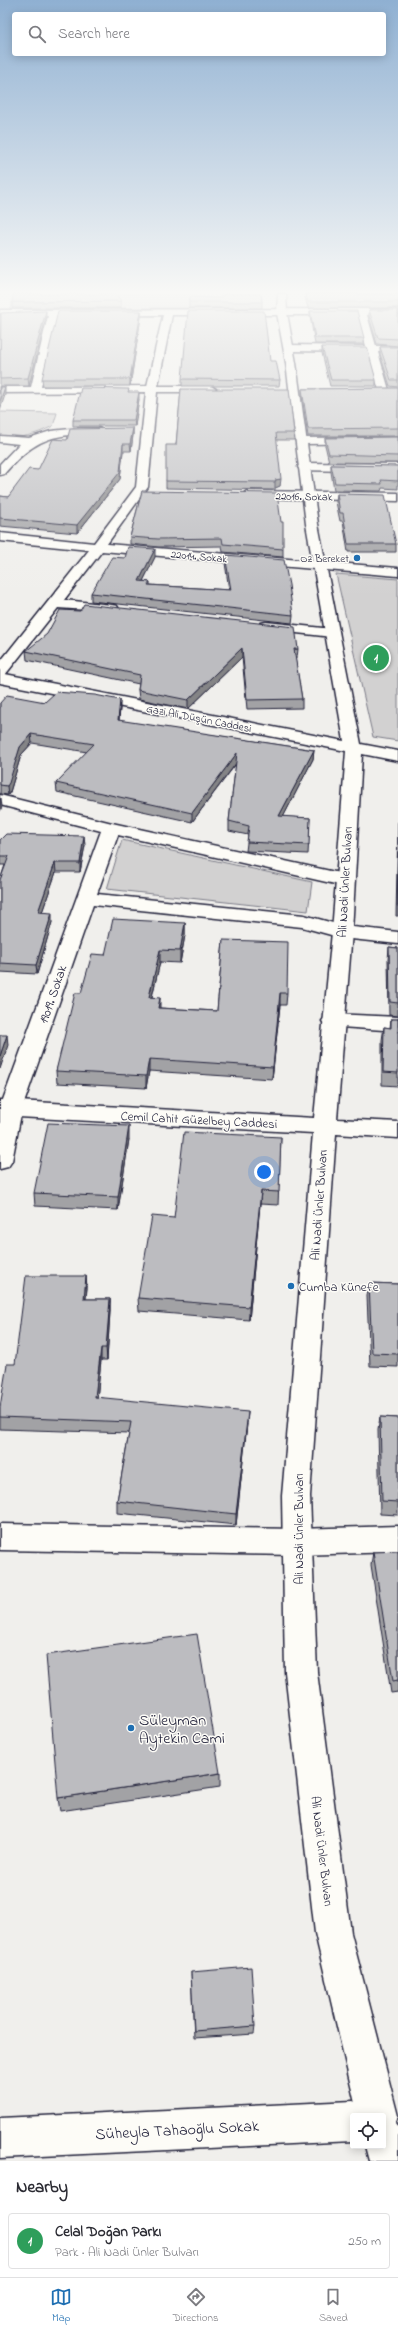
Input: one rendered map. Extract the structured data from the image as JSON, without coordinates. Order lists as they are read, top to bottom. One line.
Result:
{"streets":{"street":["22016. Sokak","22014. Sokak","Gazi Ali Düşün Caddesi","Ali Nadi Ünler Bulvarı","19019. Sokak","Cemil Cahit Güzelbey Caddesi","Süheyla Tahaoğlu Sokak"]},"crossings":[["22016. Sokak","Ali Nadi Ünler Bulvarı"],["22014. Sokak","Ali Nadi Ünler Bulvarı"],["Gazi Ali Düşün Caddesi","Ali Nadi Ünler Bulvarı"],["Ali Nadi Ünler Bulvarı","Cemil Cahit Güzelbey Caddesi"],["19019. Sokak","Cemil Cahit Güzelbey Caddesi"]],"places":["Oz Bereket","Cumba Künefe","Süleyman Aytekin Cami"],"page":{"search":"Search here","pins":"1","heading":"Nearby","list":[{"mark":"1","name":"Celal Doğan Parkı","note":"Park · Ali Nadi Ünler Bulvarı","value":"250 m"}],"nav":["Map","Directions","Saved"]}}
